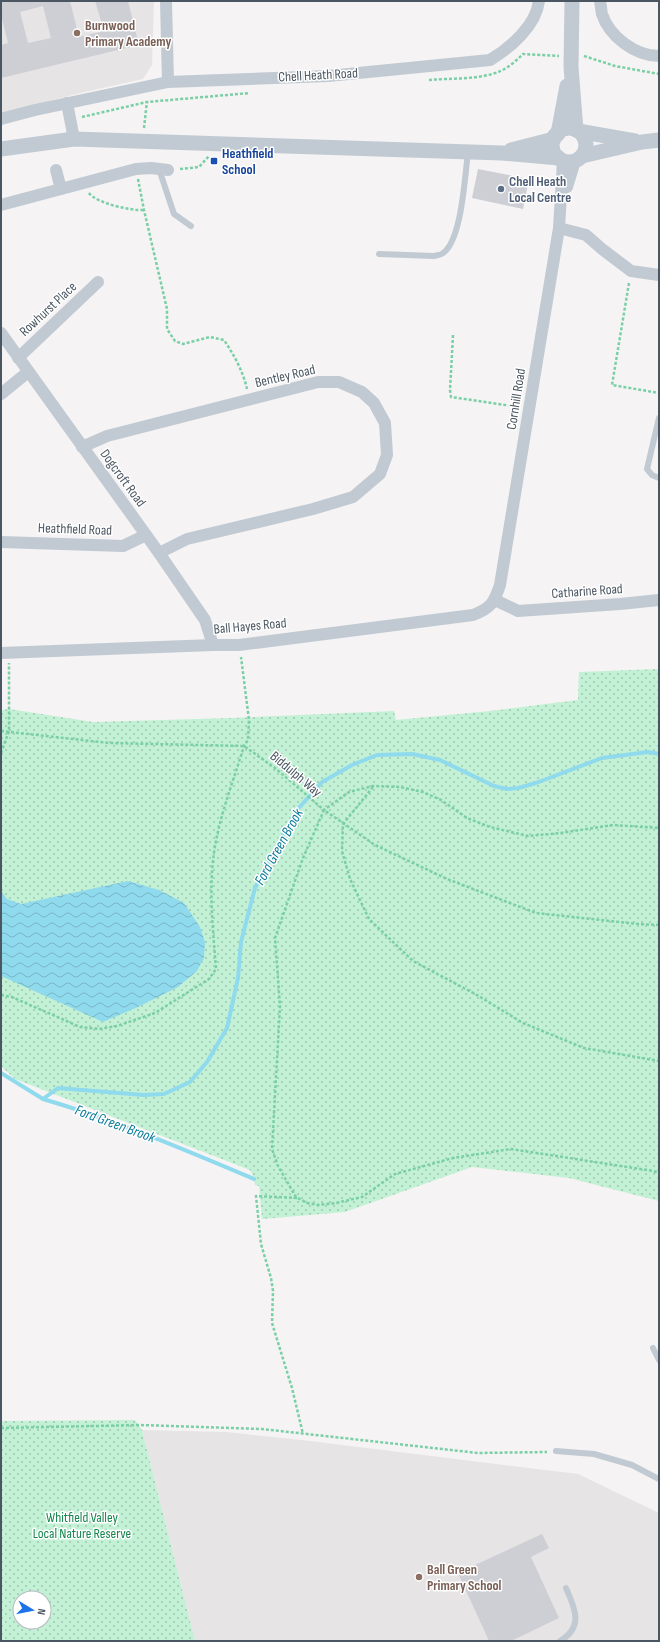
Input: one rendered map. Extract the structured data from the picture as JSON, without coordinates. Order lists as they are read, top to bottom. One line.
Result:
{"streets":{"street":["Chell Heath Road","Rowhurst Place","Bentley Road","Cornhill Road","Dogcroft Road","Heathfield Road","Catharine Road","Ball Hayes Road"],"path":["Biddulph Way"]},"crossings":[["Rowhurst Place","Dogcroft Road"],["Bentley Road","Dogcroft Road"],["Cornhill Road","Catharine Road"],["Cornhill Road","Ball Hayes Road"],["Dogcroft Road","Heathfield Road"],["Dogcroft Road","Ball Hayes Road"],["Catharine Road","Ball Hayes Road"]],"water":["Ford Green Brook"],"parks":["Whitfield Valley Local Nature Reserve"],"places":{"other":["Burnwood Primary Academy","Chell Heath Local Centre","Ball Green Primary School"],"transit":["Heathfield School"]},"north":"right"}
